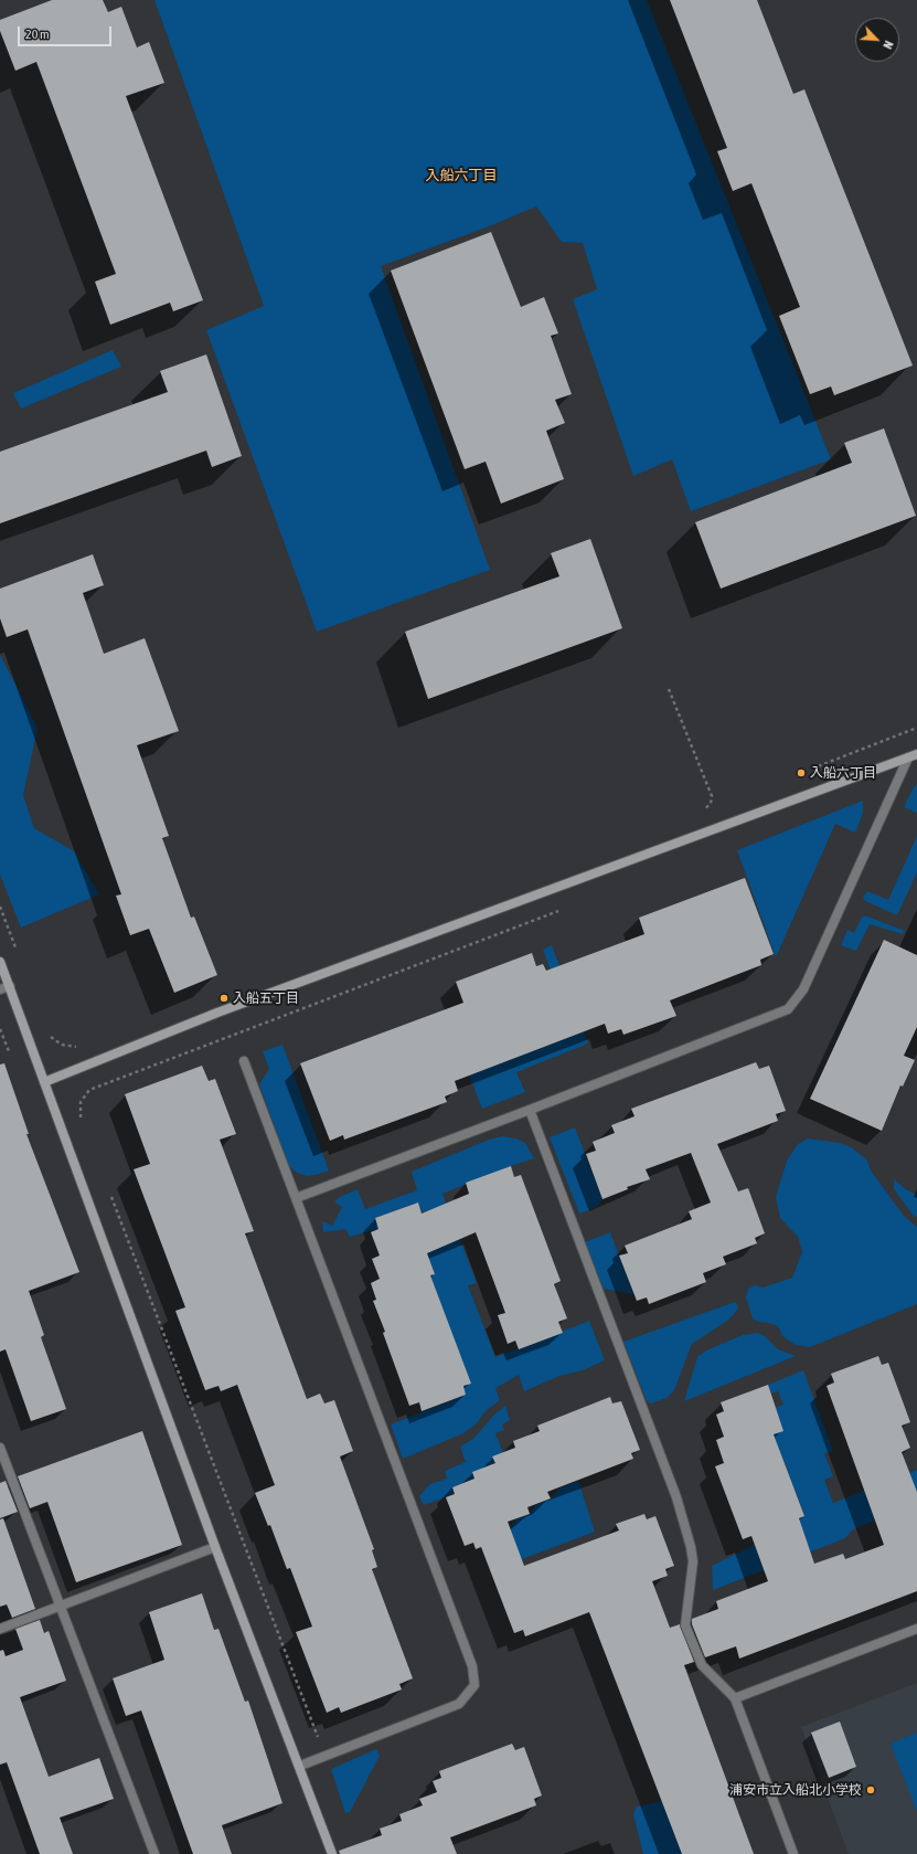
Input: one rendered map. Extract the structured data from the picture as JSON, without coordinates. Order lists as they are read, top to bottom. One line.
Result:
{"districts":["入船六丁目"],"places":["入船六丁目","入船五丁目","浦安市立入船北小学校"],"scale_bar":"20 m","north":"bottom right"}
